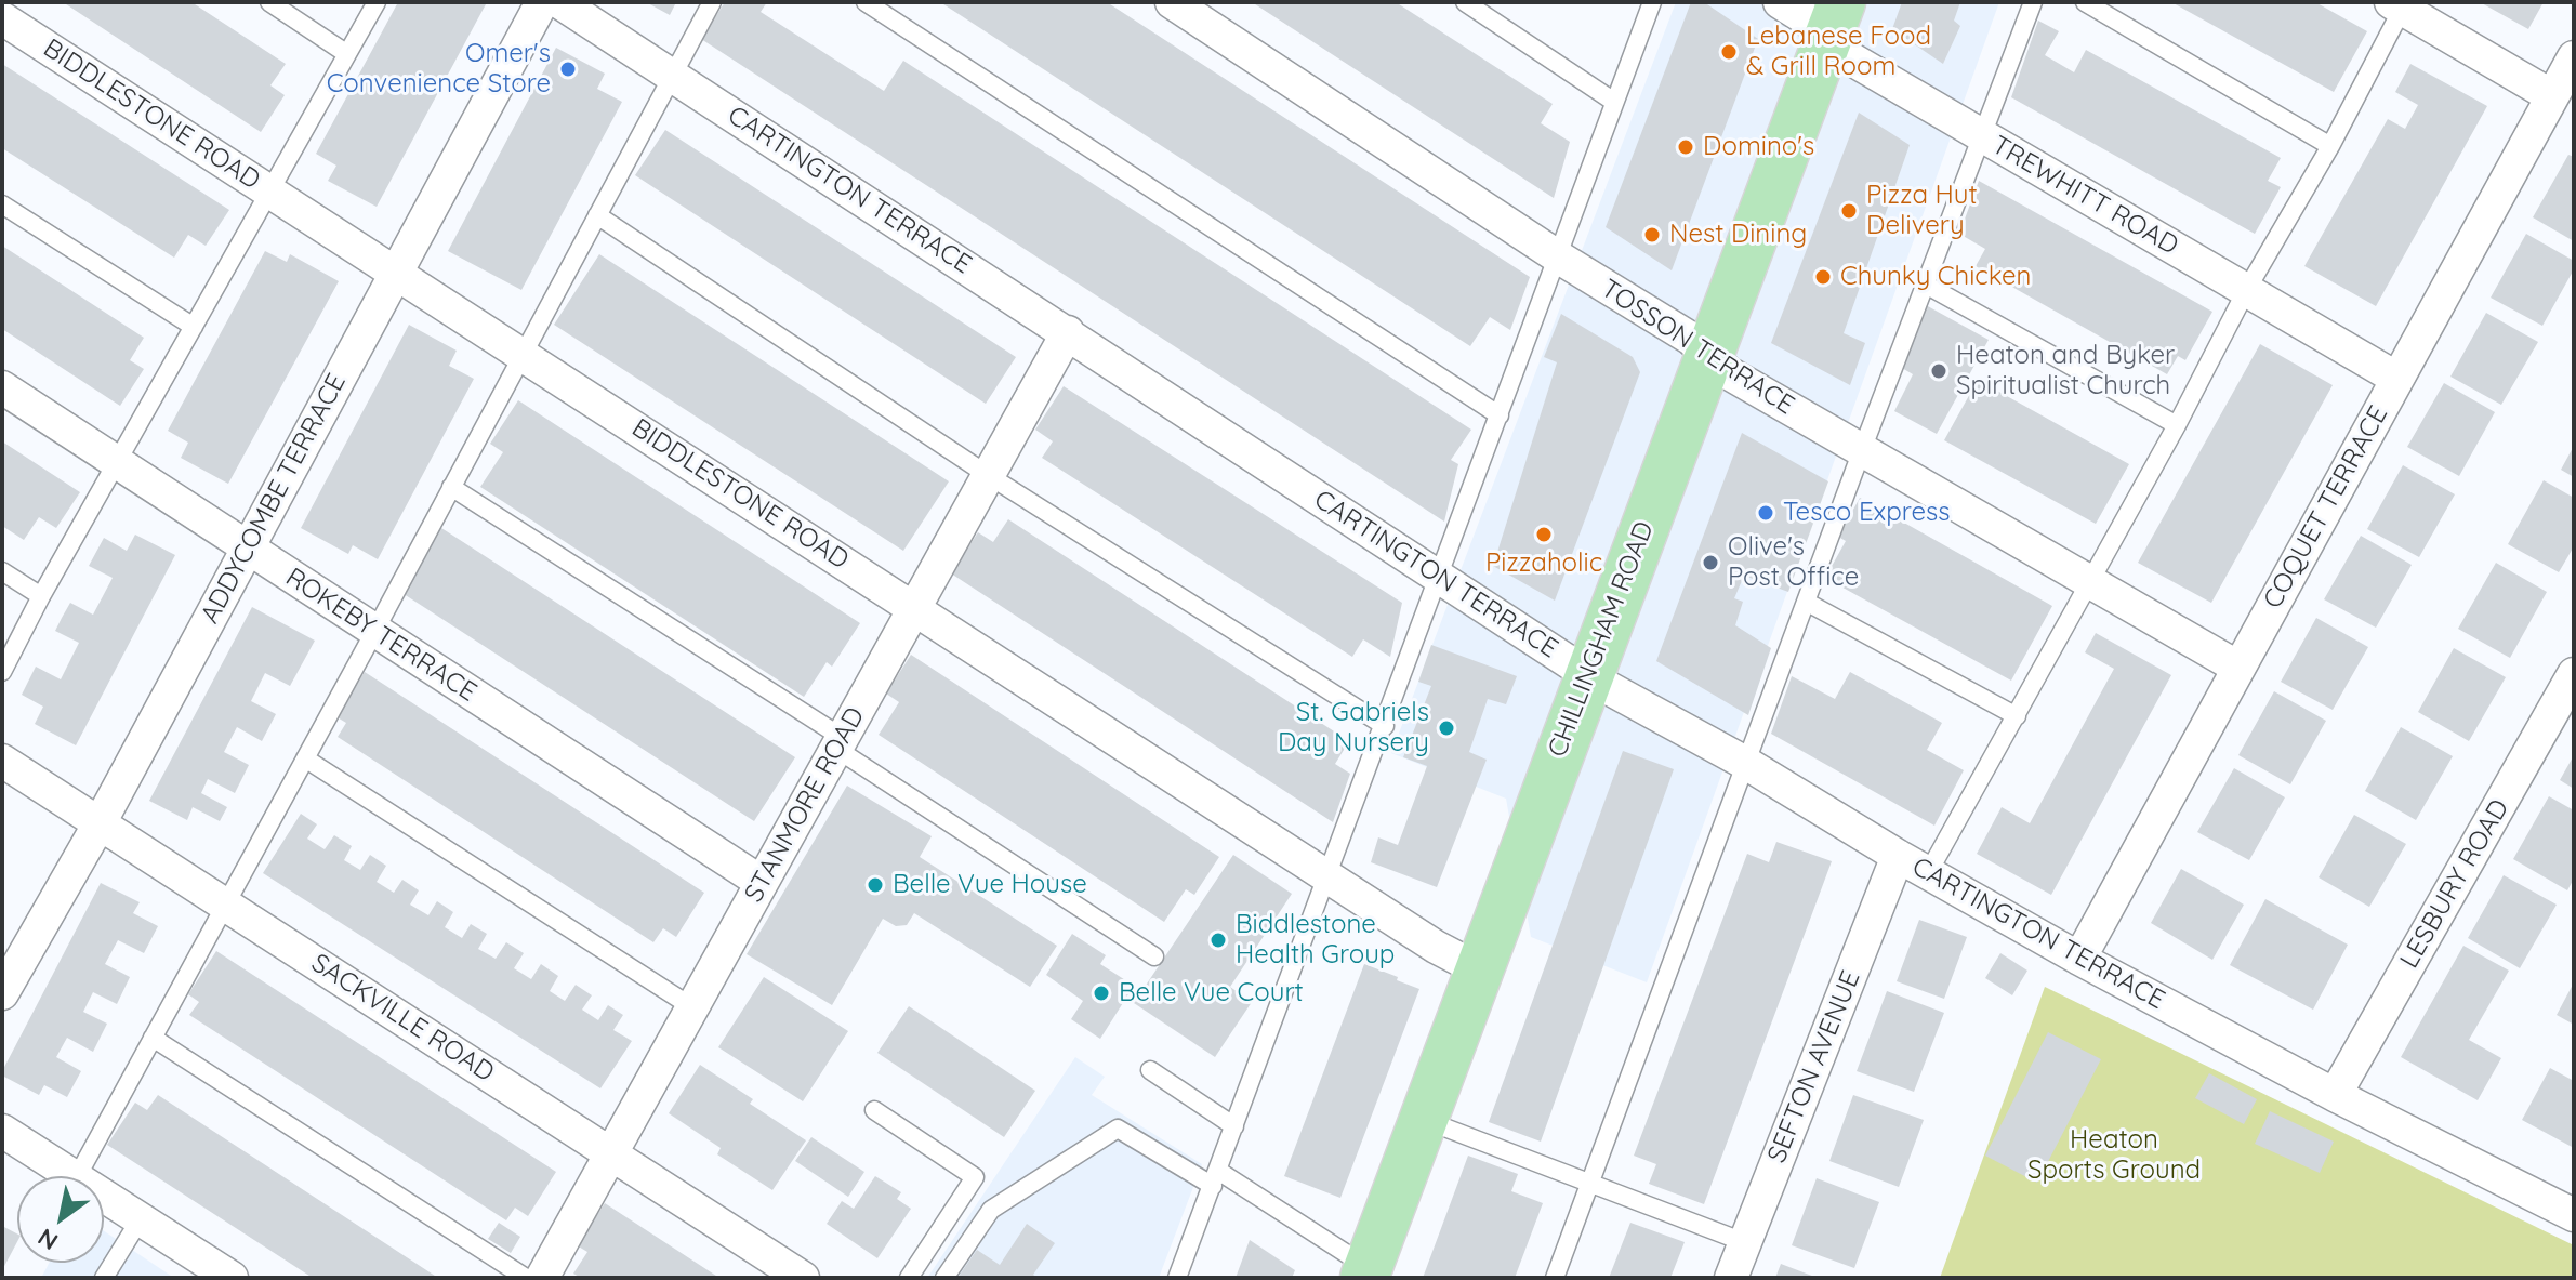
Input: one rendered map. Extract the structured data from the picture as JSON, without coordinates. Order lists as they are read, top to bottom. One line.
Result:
{"streets":{"main road":["CHILLINGHAM ROAD"],"street":["BIDDLESTONE ROAD","CARTINGTON TERRACE","TREWHITT ROAD","TOSSON TERRACE","ADDYCOMBE TERRACE","COQUET TERRACE","ROKEBY TERRACE","STANMORE ROAD","LESBURY ROAD","SACKVILLE ROAD","SEFTON AVENUE"]},"crossings":[["BIDDLESTONE ROAD","ADDYCOMBE TERRACE"],["BIDDLESTONE ROAD","CHILLINGHAM ROAD"],["BIDDLESTONE ROAD","STANMORE ROAD"],["CARTINGTON TERRACE","COQUET TERRACE"],["CARTINGTON TERRACE","CHILLINGHAM ROAD"],["CARTINGTON TERRACE","STANMORE ROAD"],["CARTINGTON TERRACE","LESBURY ROAD"],["CARTINGTON TERRACE","SEFTON AVENUE"],["TREWHITT ROAD","COQUET TERRACE"],["TREWHITT ROAD","CHILLINGHAM ROAD"],["TOSSON TERRACE","COQUET TERRACE"],["TOSSON TERRACE","CHILLINGHAM ROAD"],["ADDYCOMBE TERRACE","ROKEBY TERRACE"],["ADDYCOMBE TERRACE","SACKVILLE ROAD"],["ROKEBY TERRACE","STANMORE ROAD"],["STANMORE ROAD","SACKVILLE ROAD"]],"parks":["Heaton Sports Ground"],"places":["Lebanese Food & Grill Room","Omer's Convenience Store","Domino's","Pizza Hut Delivery","Nest Dining","Chunky Chicken","Heaton and Byker Spiritualist Church","Tesco Express","Pizzaholic","Olive's Post Office","St. Gabriels Day Nursery","Belle Vue House","Biddlestone Health Group","Belle Vue Court"],"north":"bottom left"}
